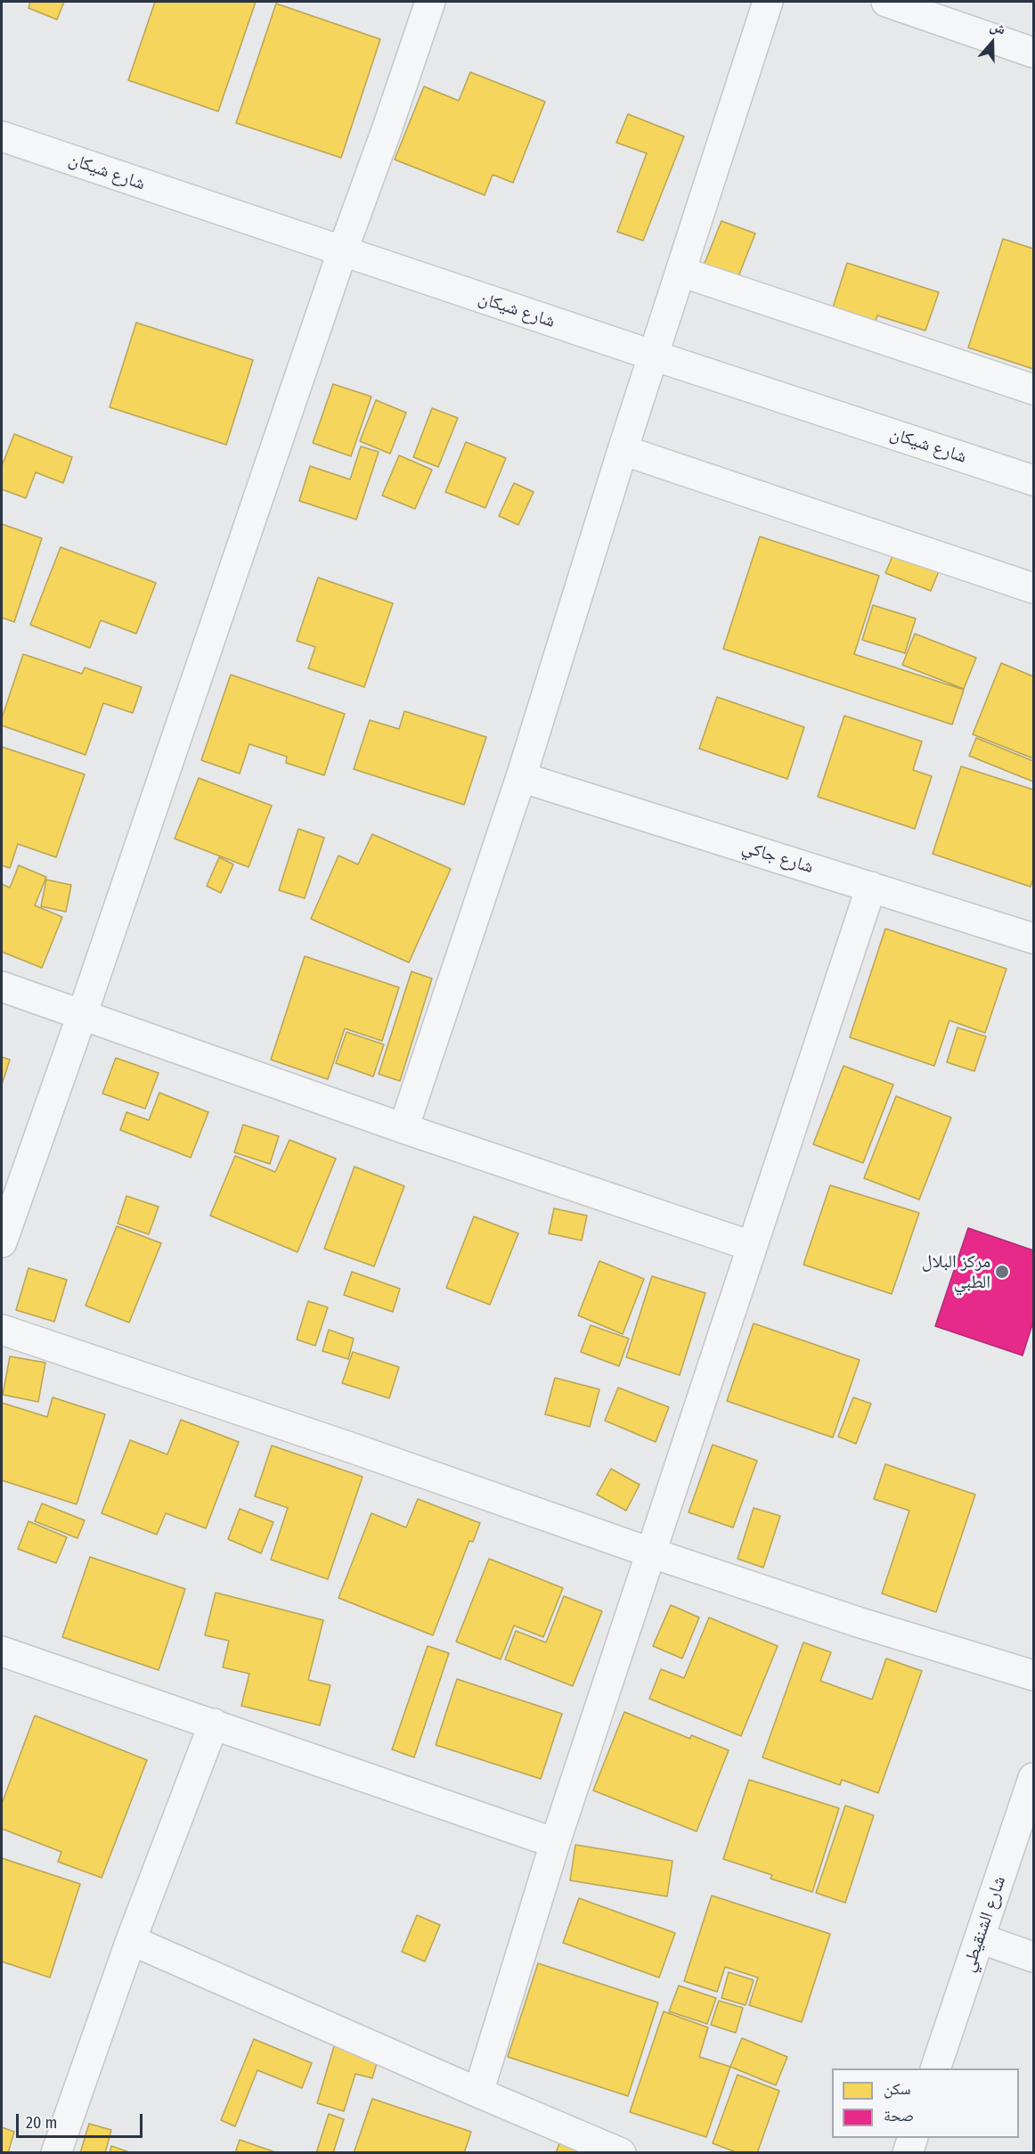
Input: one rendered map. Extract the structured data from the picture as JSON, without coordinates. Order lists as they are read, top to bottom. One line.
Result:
{"streets":{"street":["شارع شيكان","شارع جاكي","شارع الشنقيطي"]},"places":["مركز البلال الطبي"],"legend":["سكن","صحة"],"scale_bar":"20 m","north":"top"}
